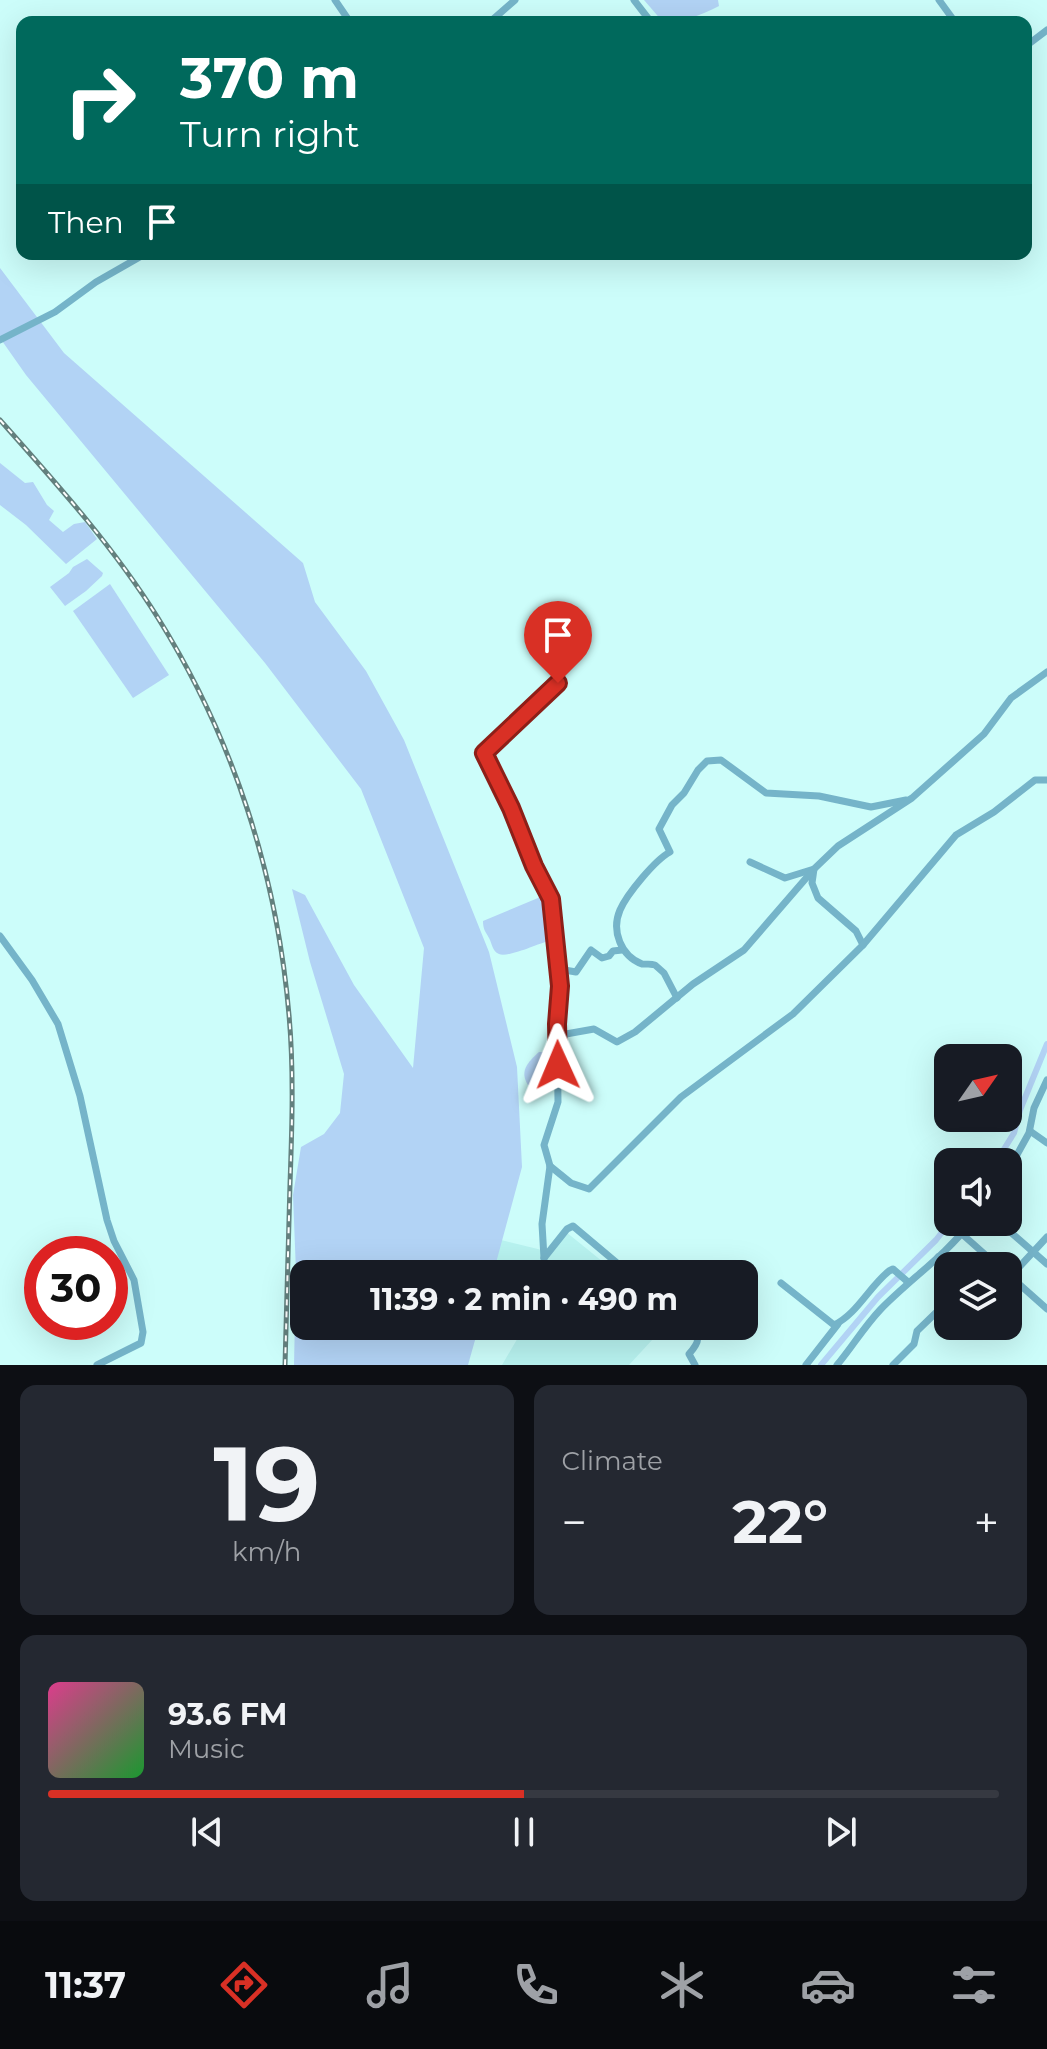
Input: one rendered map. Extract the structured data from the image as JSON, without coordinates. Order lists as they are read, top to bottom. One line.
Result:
{"north":"top right","page":{"turn":["370 m","Turn right"],"then":"Then","limit":"30","trip":"11:39 · 2 min · 490 m","tile":[["19","km/h"],"Climate"],"heat":["−","22°","+"],"song":["93.6 FM","Music"],"tabs":"11:37"}}
